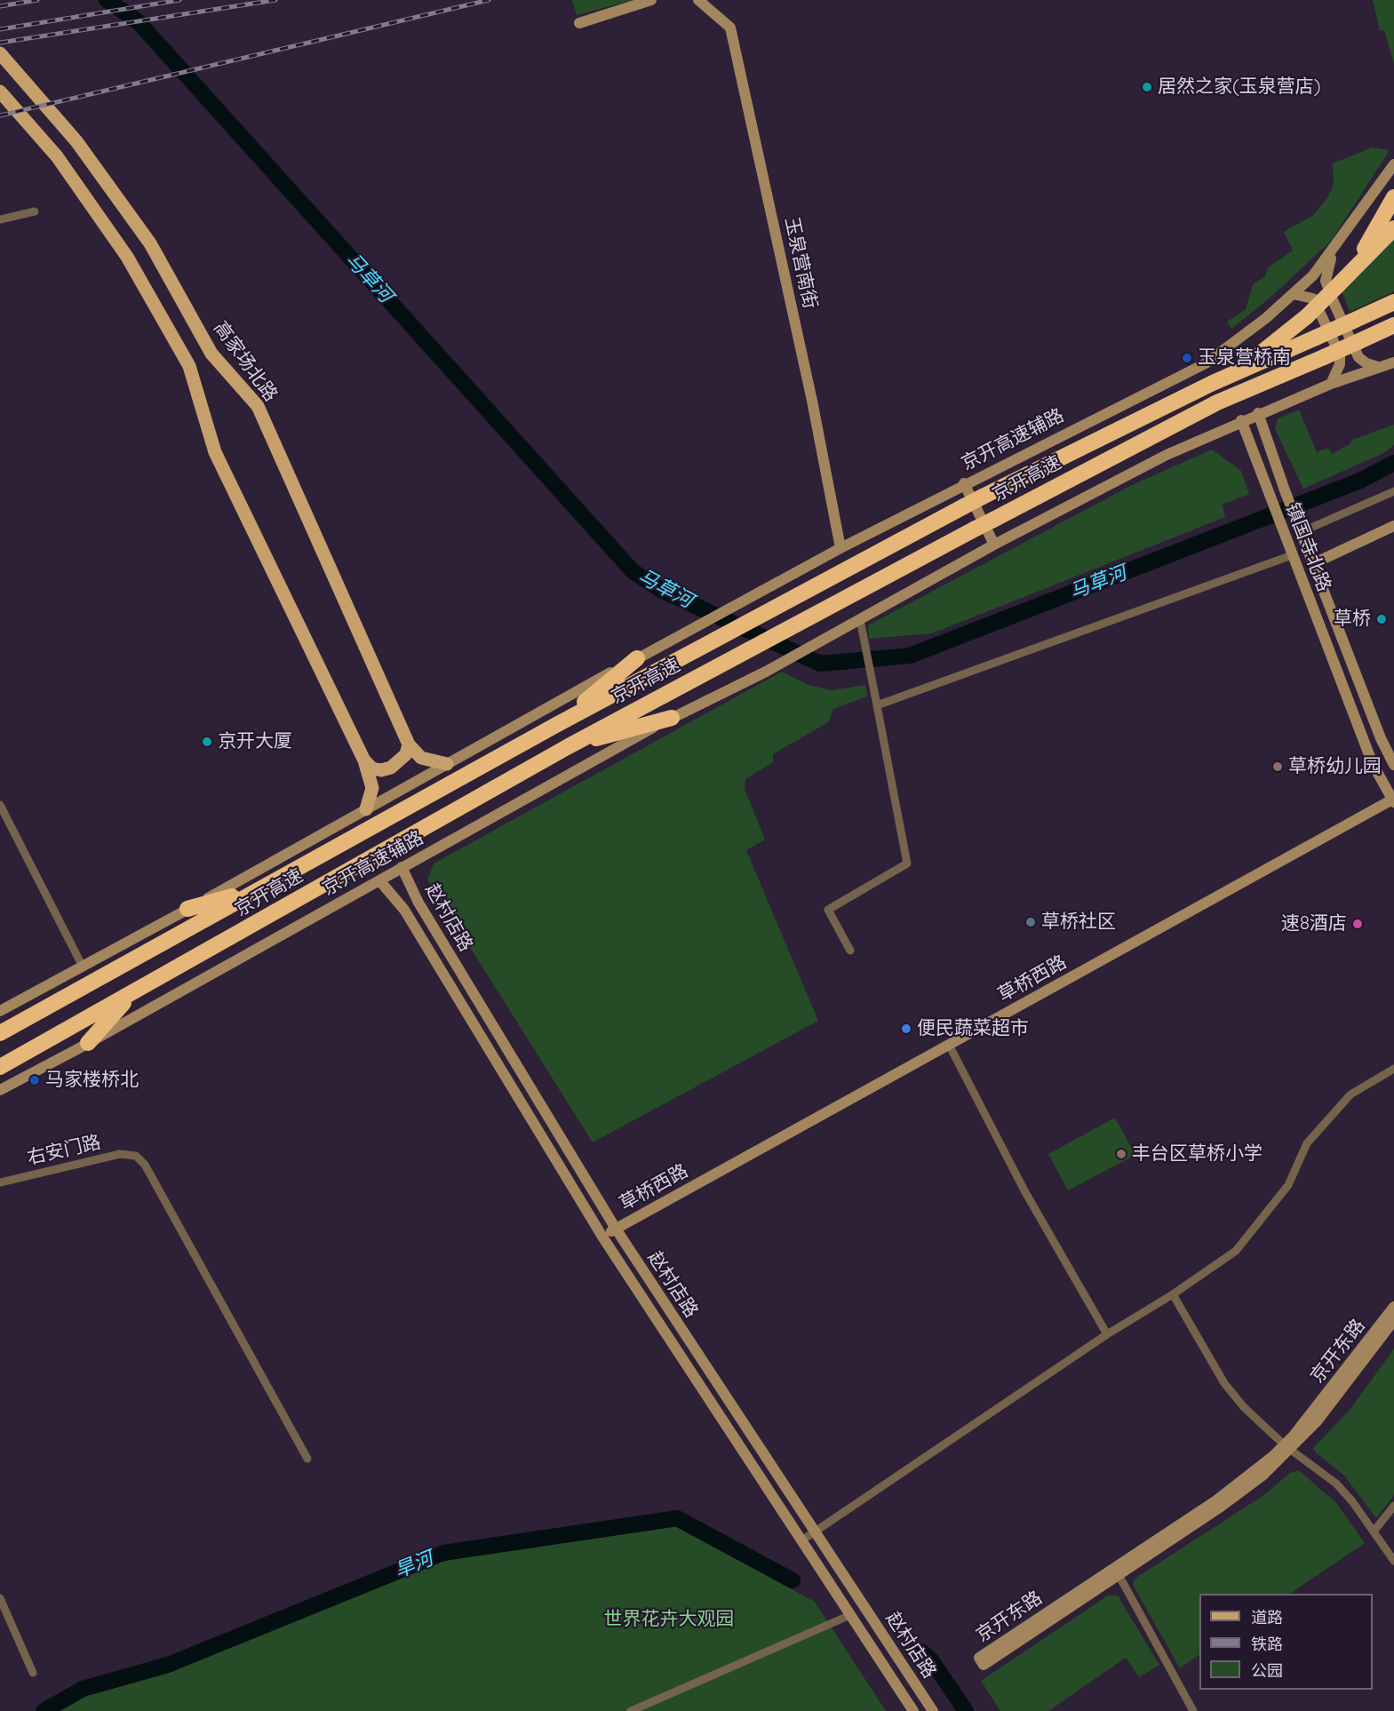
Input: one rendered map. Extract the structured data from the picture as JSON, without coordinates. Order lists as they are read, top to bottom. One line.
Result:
{"streets":{"highway":["京开高速"],"main road":["高家场北路"],"street":["玉泉营南街","京开高速辅路","镇国寺北路","赵村店路","草桥西路","右安门路","京开东路"]},"crossings":[["玉泉营南街","京开高速辅路"],["京开高速辅路","赵村店路"],["镇国寺北路","草桥西路"],["赵村店路","草桥西路"]],"water":["马草河","旱河"],"parks":["世界花卉大观园"],"places":["居然之家(玉泉营店)","玉泉营桥南","草桥","京开大厦","草桥幼儿园","草桥社区","速8酒店","便民蔬菜超市","马家楼桥北","丰台区草桥小学"],"legend":["道路","铁路","公园"]}
